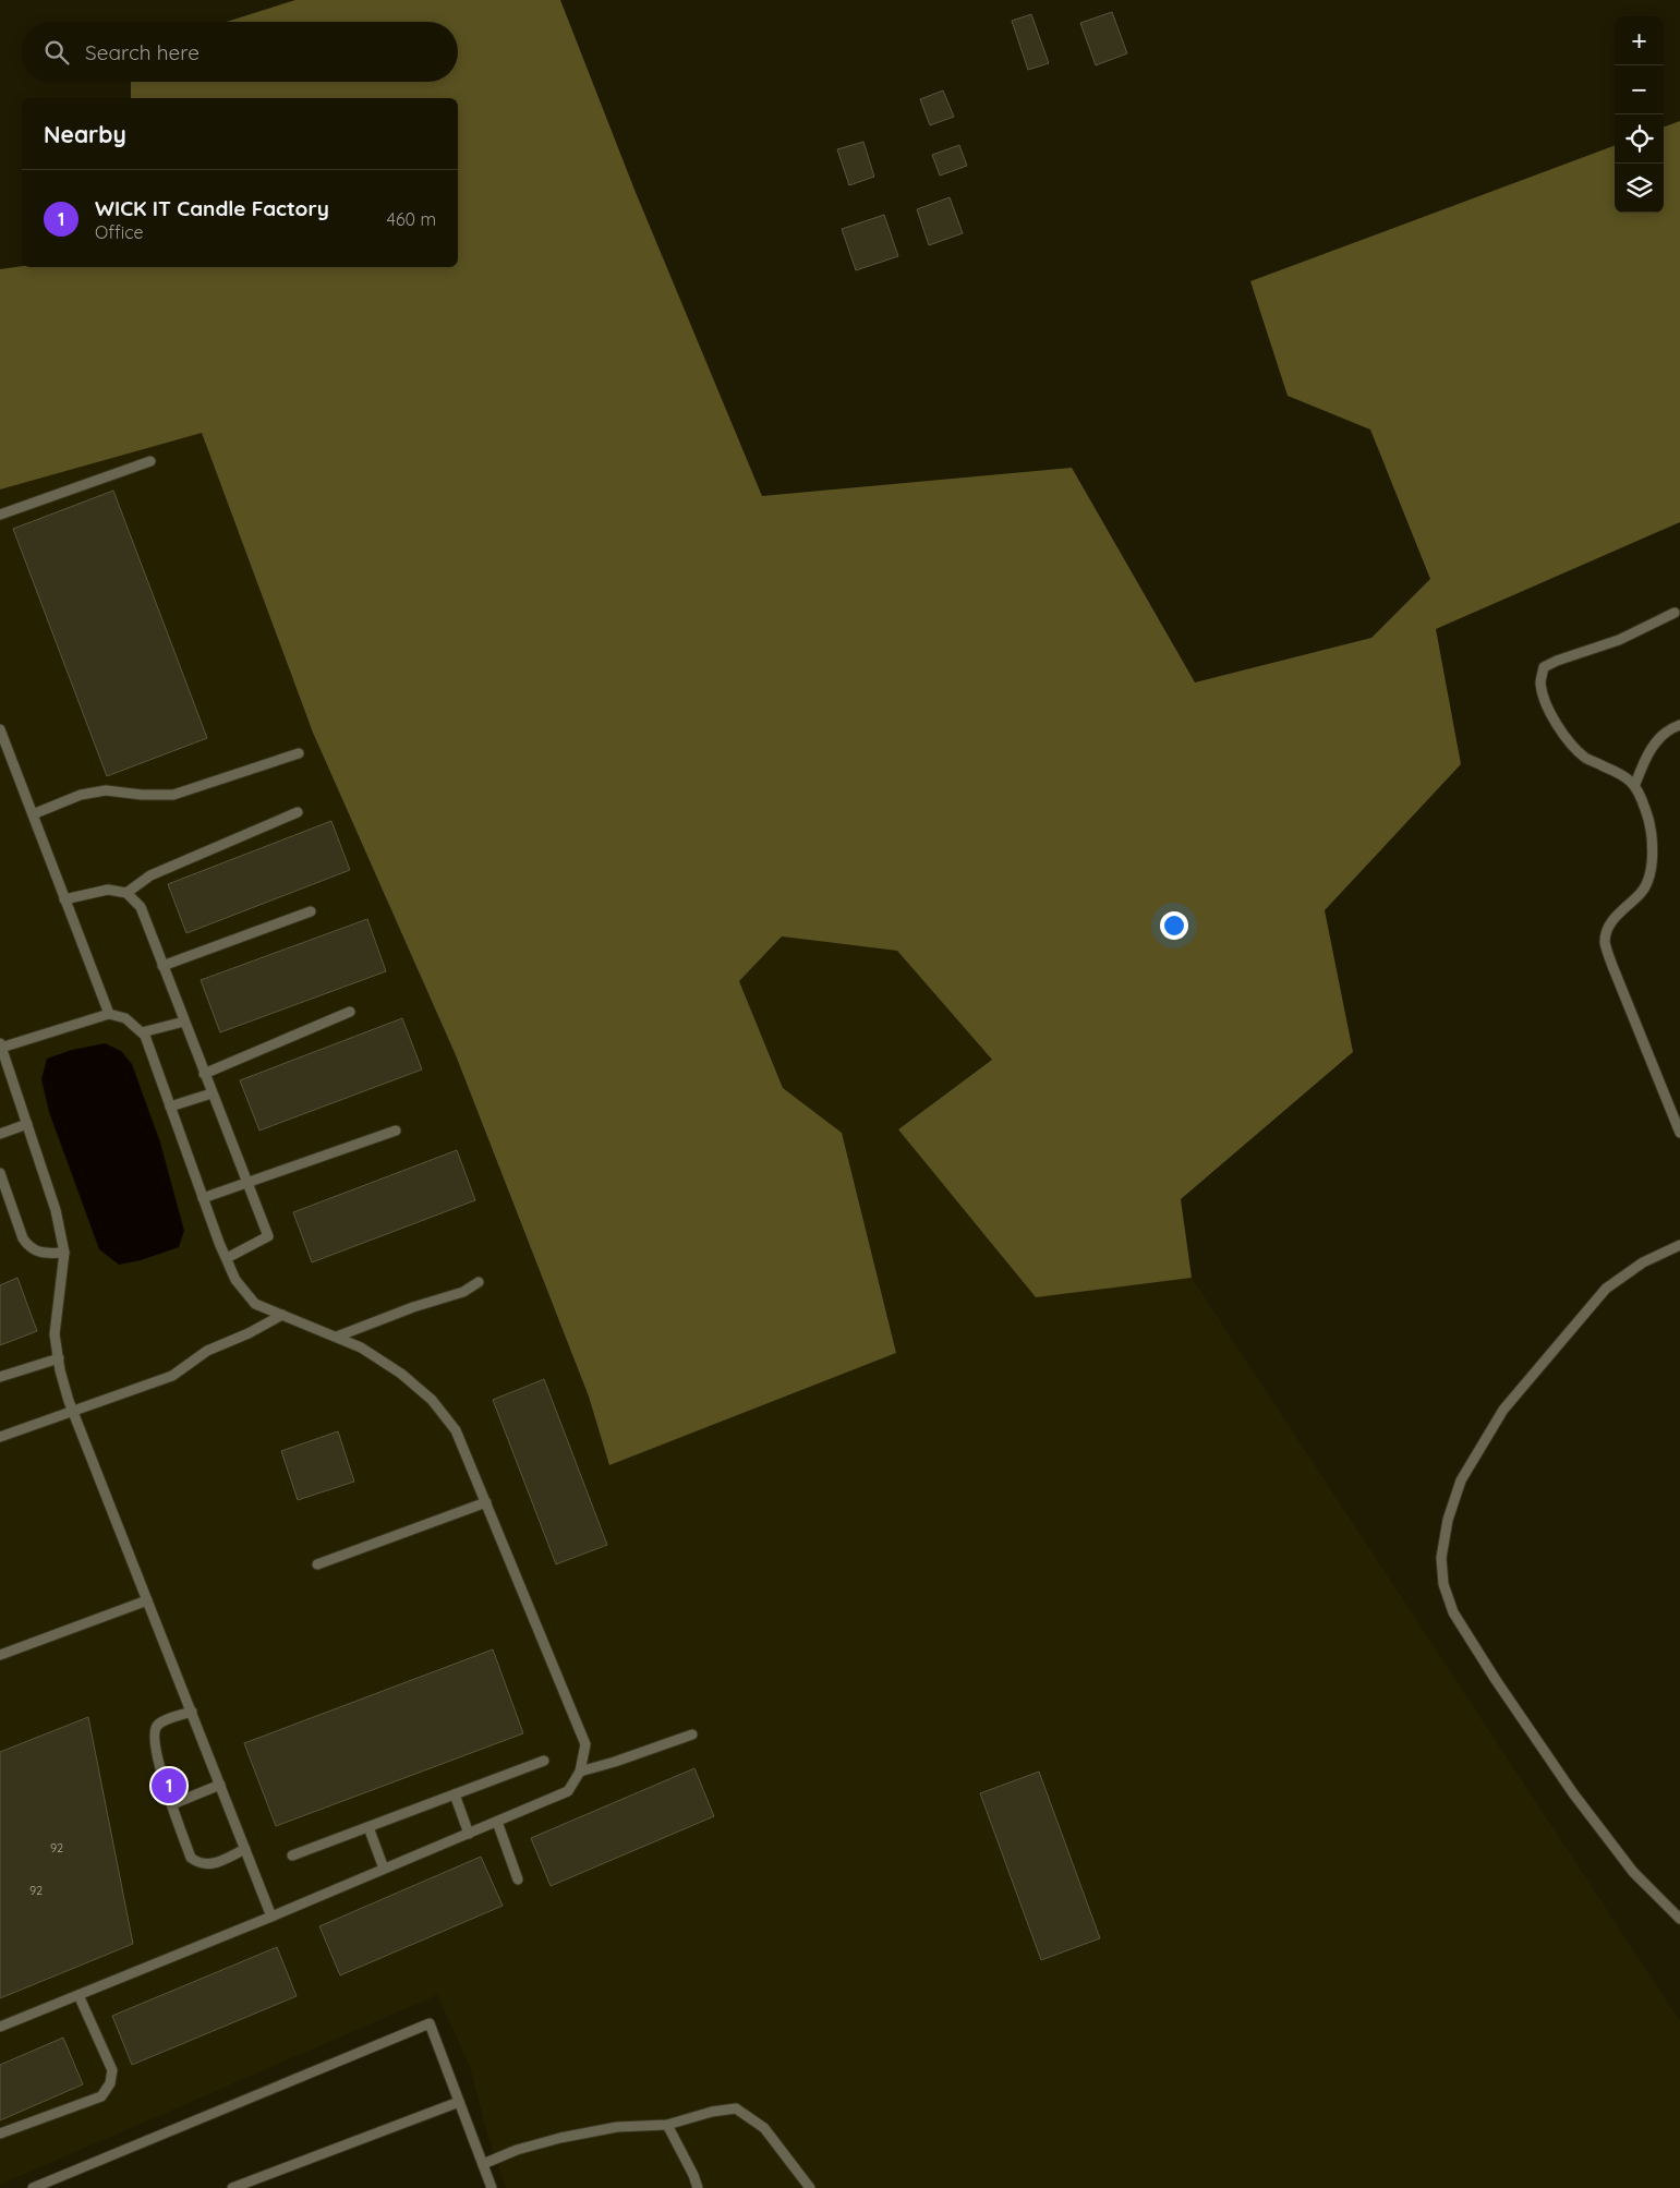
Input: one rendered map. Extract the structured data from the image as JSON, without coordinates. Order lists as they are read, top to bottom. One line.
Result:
{"house_numbers":["92","92"],"page":{"map_buttons":["+","−"],"search":"Search here","heading":"Nearby","list":[{"mark":"1","name":"WICK IT Candle Factory","note":"Office","value":"460 m"}],"pins":"1"}}
